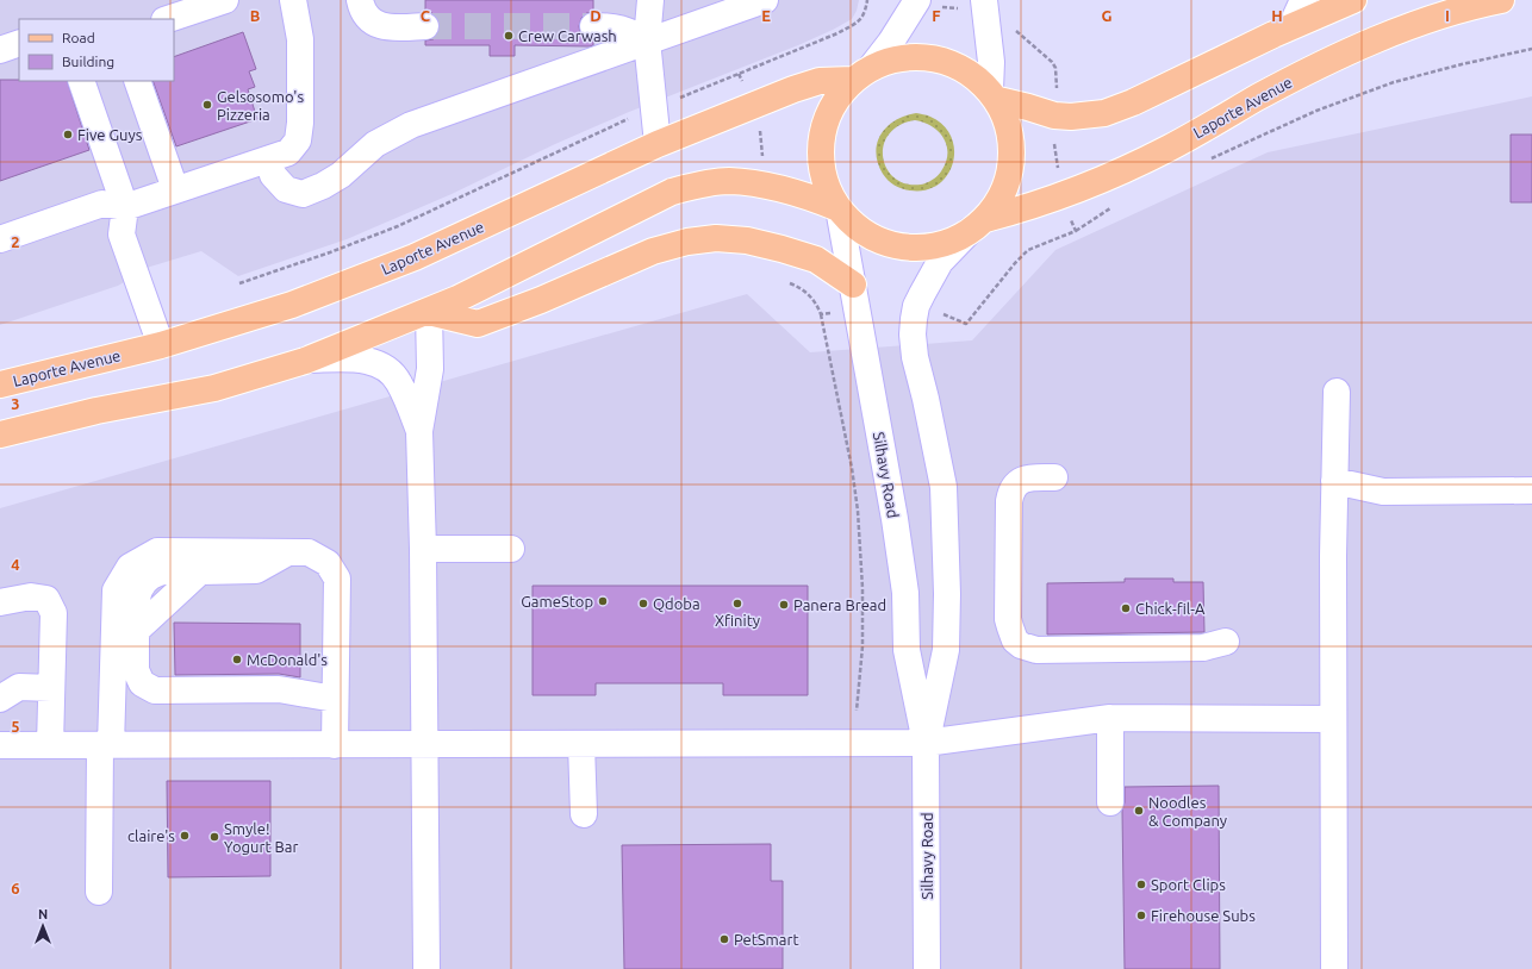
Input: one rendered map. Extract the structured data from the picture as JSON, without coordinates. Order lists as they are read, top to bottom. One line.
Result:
{"streets":{"main road":["Laporte Avenue"],"street":["Silhavy Road"]},"crossings":[["Laporte Avenue","Silhavy Road"]],"places":["Crew Carwash","Gelsosomo's Pizzeria","Five Guys","GameStop","Qdoba","Xfinity","Panera Bread","Chick-fil-A","McDonald's","Noodles & Company","claire's","Smyle! Yogurt Bar","Sport Clips","Firehouse Subs","PetSmart"],"legend":["Road","Building"],"north":"top","grid":{"columns":["B","C","D","E","F","G","H","I"],"rows":["2","3","4","5","6"]}}
